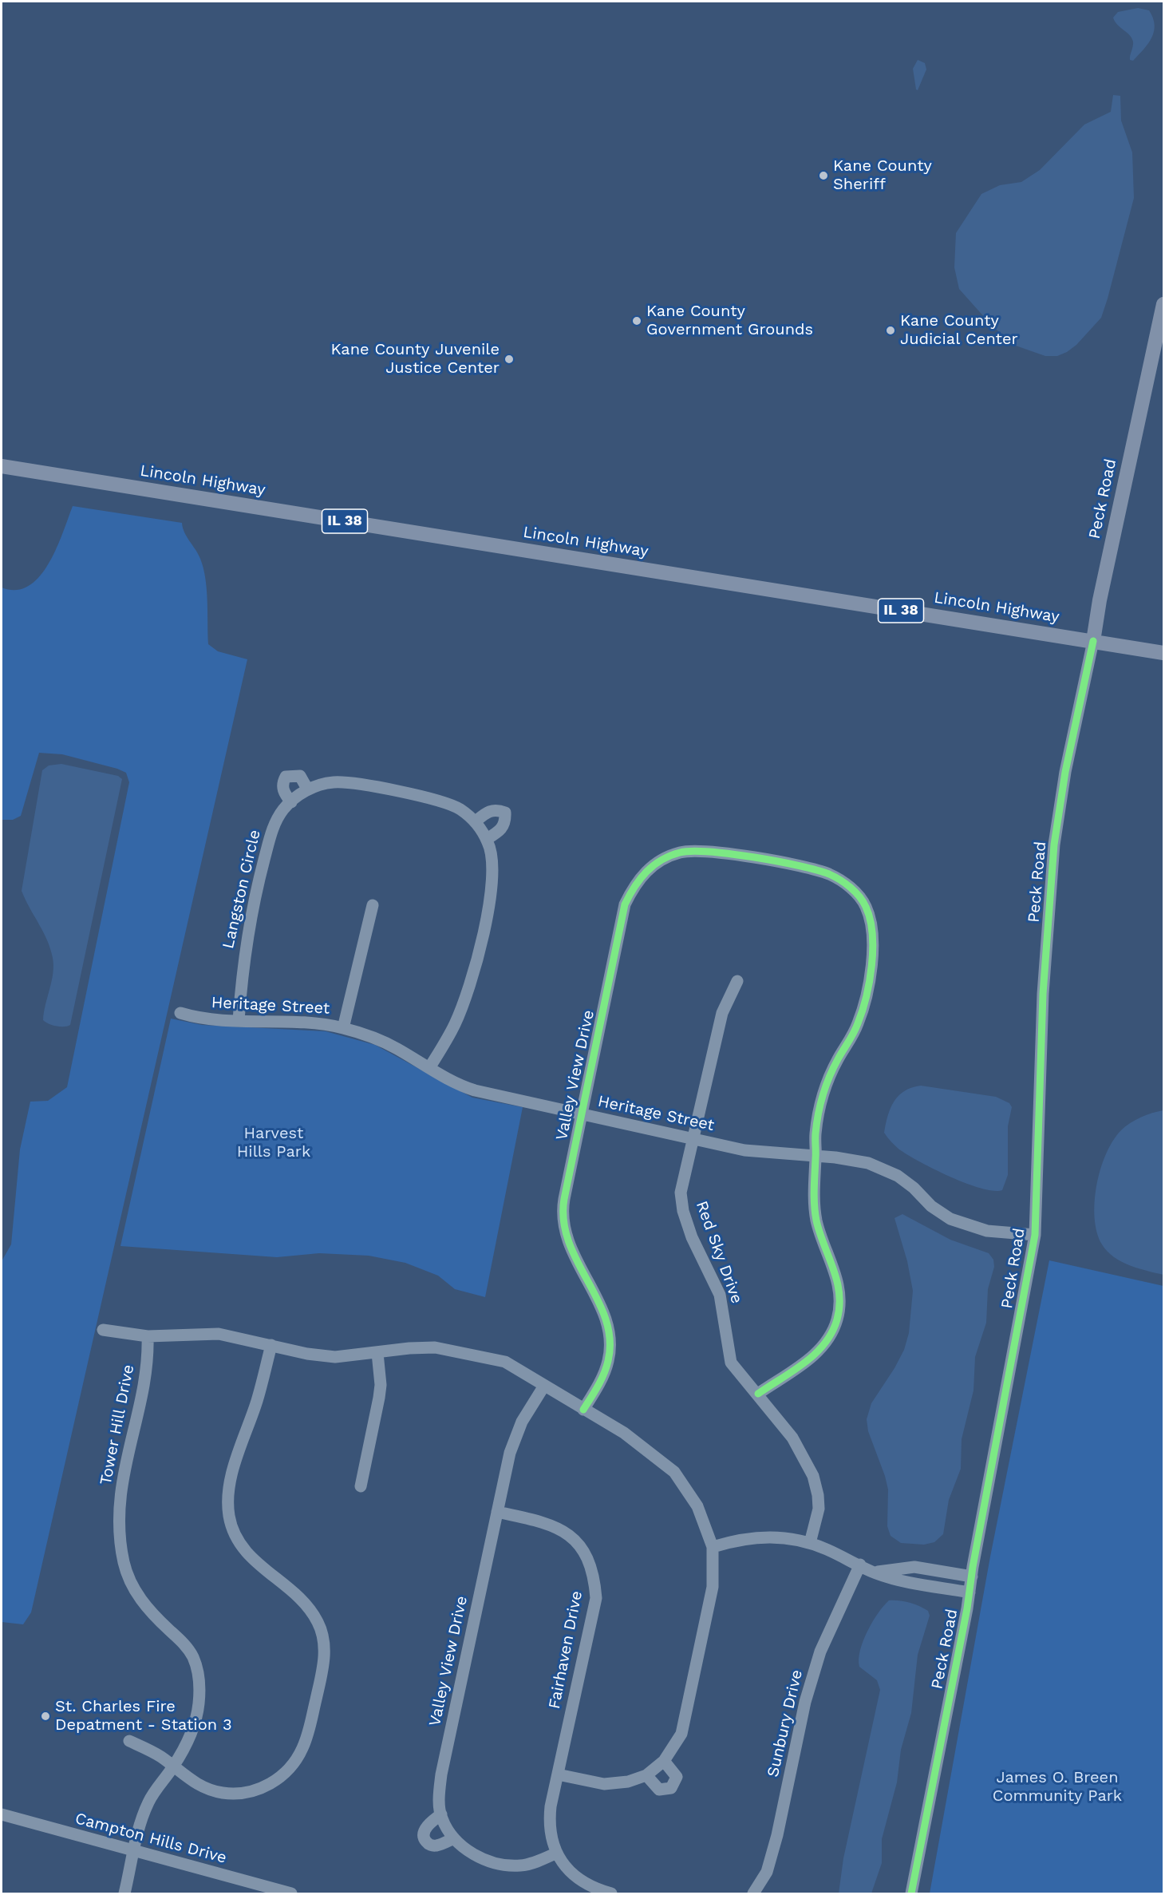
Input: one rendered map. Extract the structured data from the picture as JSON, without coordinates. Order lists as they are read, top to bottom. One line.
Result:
{"streets":{"main road":["Lincoln Highway","Peck Road","IL 38"],"street":["Langston Circle","Heritage Street","Valley View Drive","Red Sky Drive","Tower Hill Drive","Fairhaven Drive","Sunbury Drive","Campton Hills Drive"]},"crossings":[["Lincoln Highway","Peck Road"],["Peck Road","Heritage Street"],["Langston Circle","Heritage Street"],["Heritage Street","Valley View Drive"],["Heritage Street","Red Sky Drive"],["Valley View Drive","Red Sky Drive"],["Valley View Drive","Fairhaven Drive"],["Tower Hill Drive","Campton Hills Drive"]],"parks":["Harvest Hills Park","James O. Breen Community Park"],"places":["Kane County Sheriff","Kane County Government Grounds","Kane County Judicial Center","Kane County Juvenile Justice Center","St. Charles Fire Depatment - Station 3"]}
